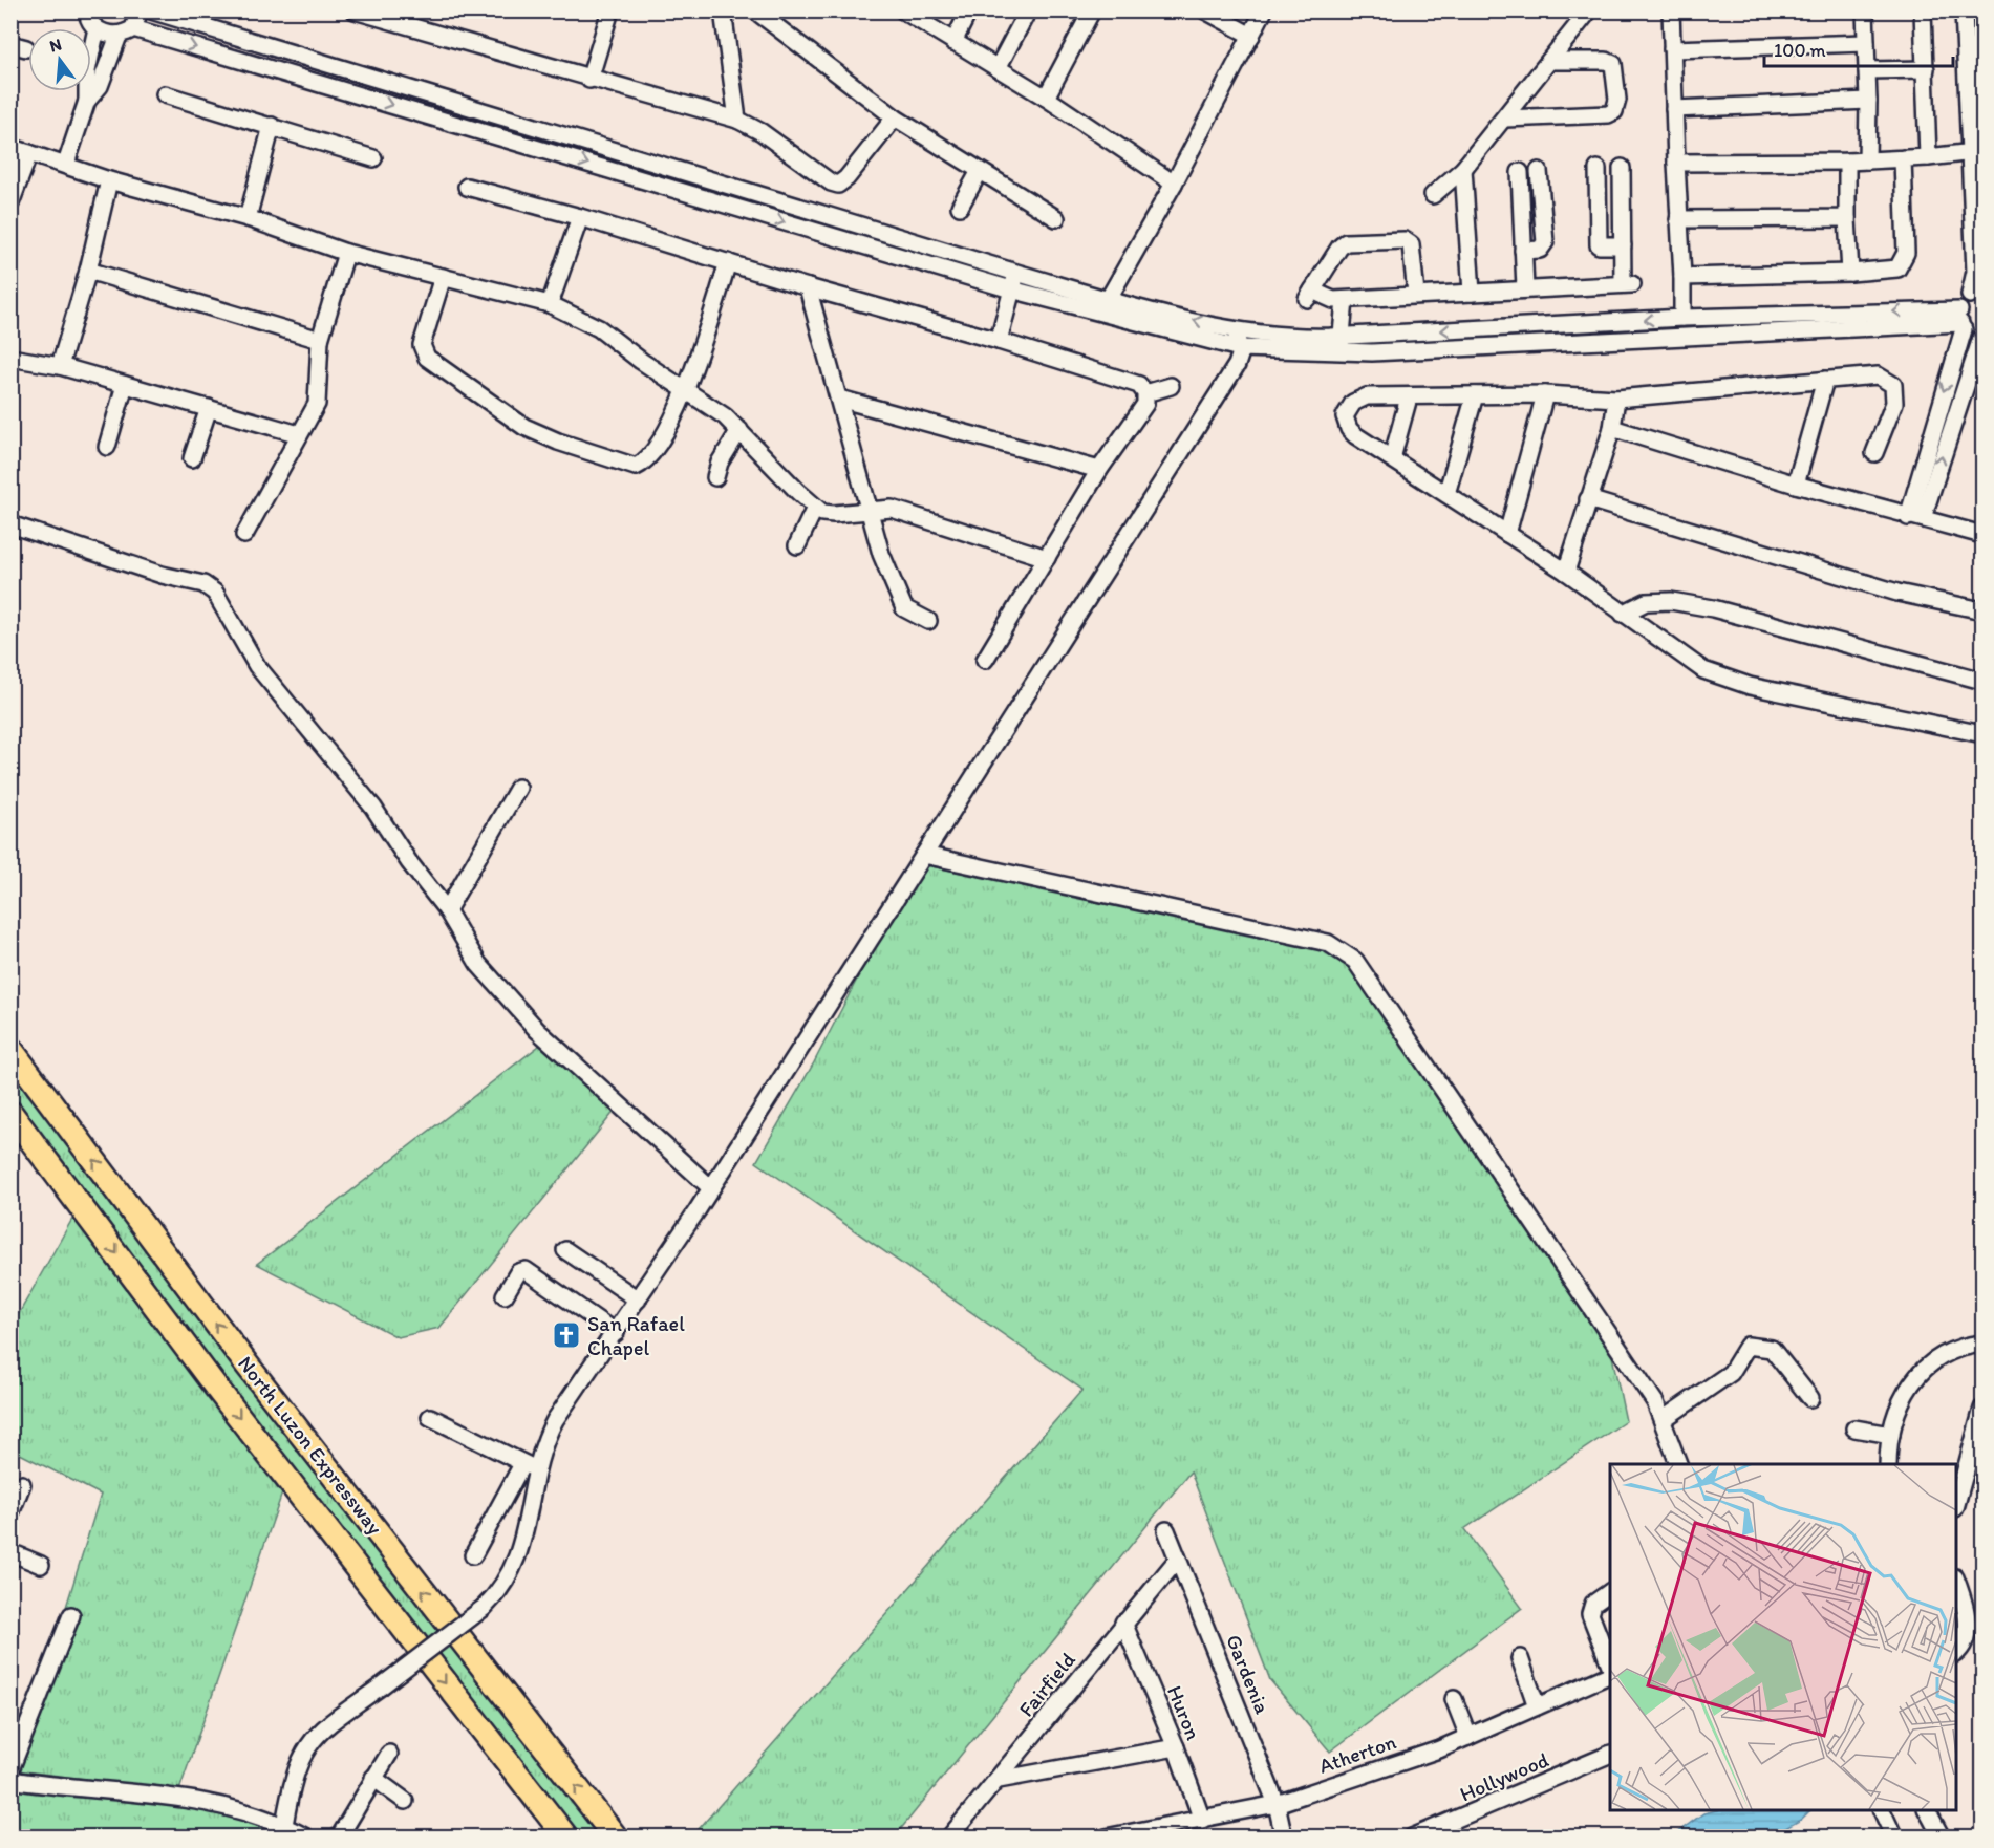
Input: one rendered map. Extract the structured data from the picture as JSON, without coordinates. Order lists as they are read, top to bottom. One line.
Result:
{"streets":{"highway":["North Luzon Expressway"],"street":["Gardenia","Fairfield","Huron","Atherton","Hollywood"]},"crossings":[["Gardenia","Fairfield"],["Gardenia","Atherton"],["Fairfield","Huron"],["Huron","Atherton"]],"places":{"church":["San Rafael Chapel"]},"scale_bar":"100 m","north":"top"}
